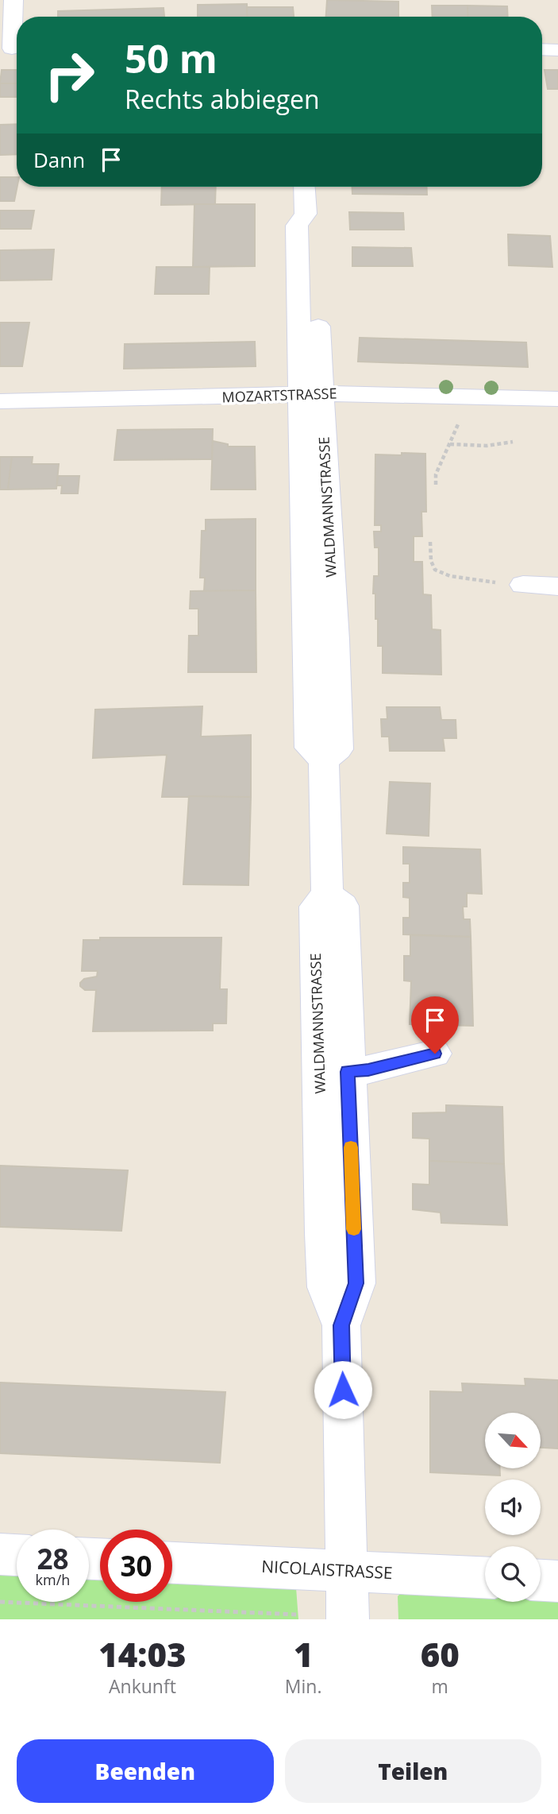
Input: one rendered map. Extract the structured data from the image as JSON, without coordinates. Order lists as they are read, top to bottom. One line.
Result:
{"streets":{"street":["MOZARTSTRASSE","WALDMANNSTRASSE","NICOLAISTRASSE"]},"crossings":[["MOZARTSTRASSE","WALDMANNSTRASSE"],["WALDMANNSTRASSE","NICOLAISTRASSE"]],"north":"bottom right","page":{"turn":["50 m","Rechts abbiegen"],"then":"Dann","speed":"28 km/h","limit":"30","eta":["14:03","Ankunft","1","Min.","60","m"],"buttons":["Beenden","Teilen"]}}
